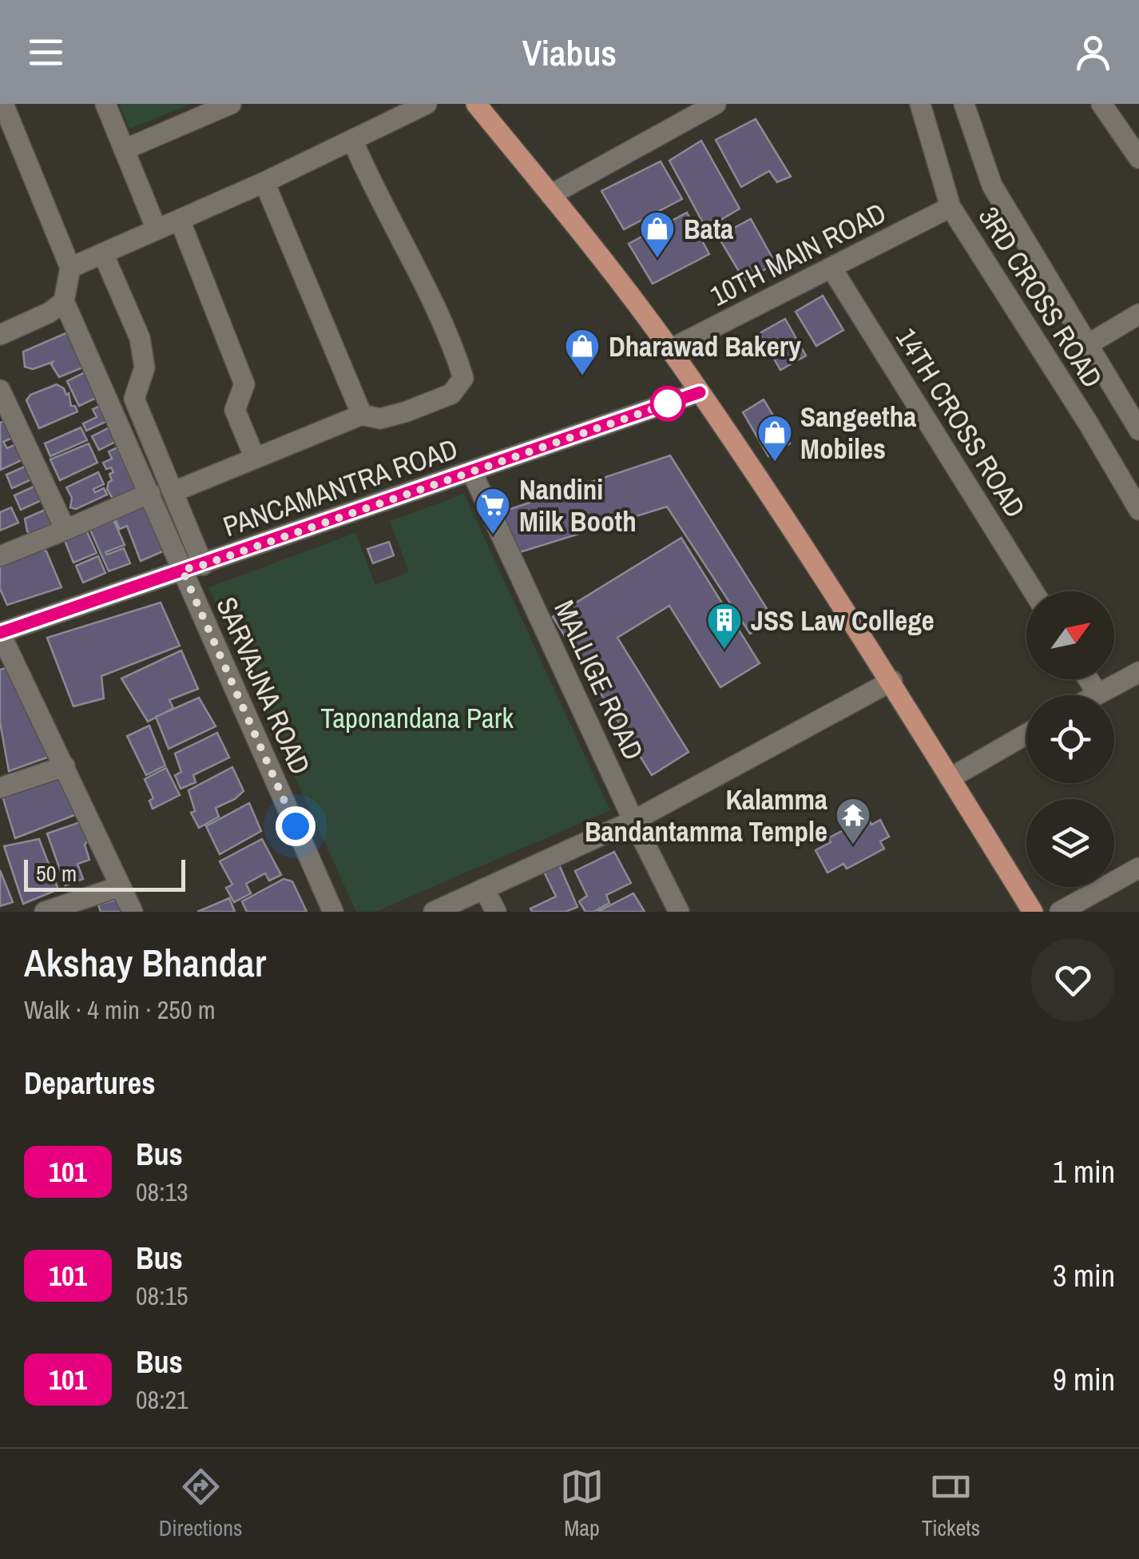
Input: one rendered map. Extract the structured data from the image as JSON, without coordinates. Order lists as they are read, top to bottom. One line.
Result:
{"streets":{"street":["10TH MAIN ROAD","3RD CROSS ROAD","14TH CROSS ROAD","PANCAMANTRA ROAD","MALLIGE ROAD","SARVAJNA ROAD"]},"crossings":[["10TH MAIN ROAD","3RD CROSS ROAD"],["10TH MAIN ROAD","14TH CROSS ROAD"],["PANCAMANTRA ROAD","MALLIGE ROAD"],["PANCAMANTRA ROAD","SARVAJNA ROAD"]],"parks":["Taponandana Park"],"places":{"shop":["Bata","Dharawad Bakery","Sangeetha Mobiles"],"supermarket":["Nandini Milk Booth"],"building":["JSS Law College"],"temple":["Kalamma Bandantamma Temple"]},"lines":["bus line 101"],"scale_bar":"50 m","north":"top right","page":{"header":"Viabus","scale":"50 m","heading":[["Akshay Bhandar","Walk · 4 min · 250 m"],"Departures"],"list":[{"mark":"101","name":"Bus","note":"08:13","value":"1 min"},{"mark":"101","name":"Bus","note":"08:15","value":"3 min"},{"mark":"101","name":"Bus","note":"08:21","value":"9 min"}],"tabs":["Directions","Map","Tickets"]}}
